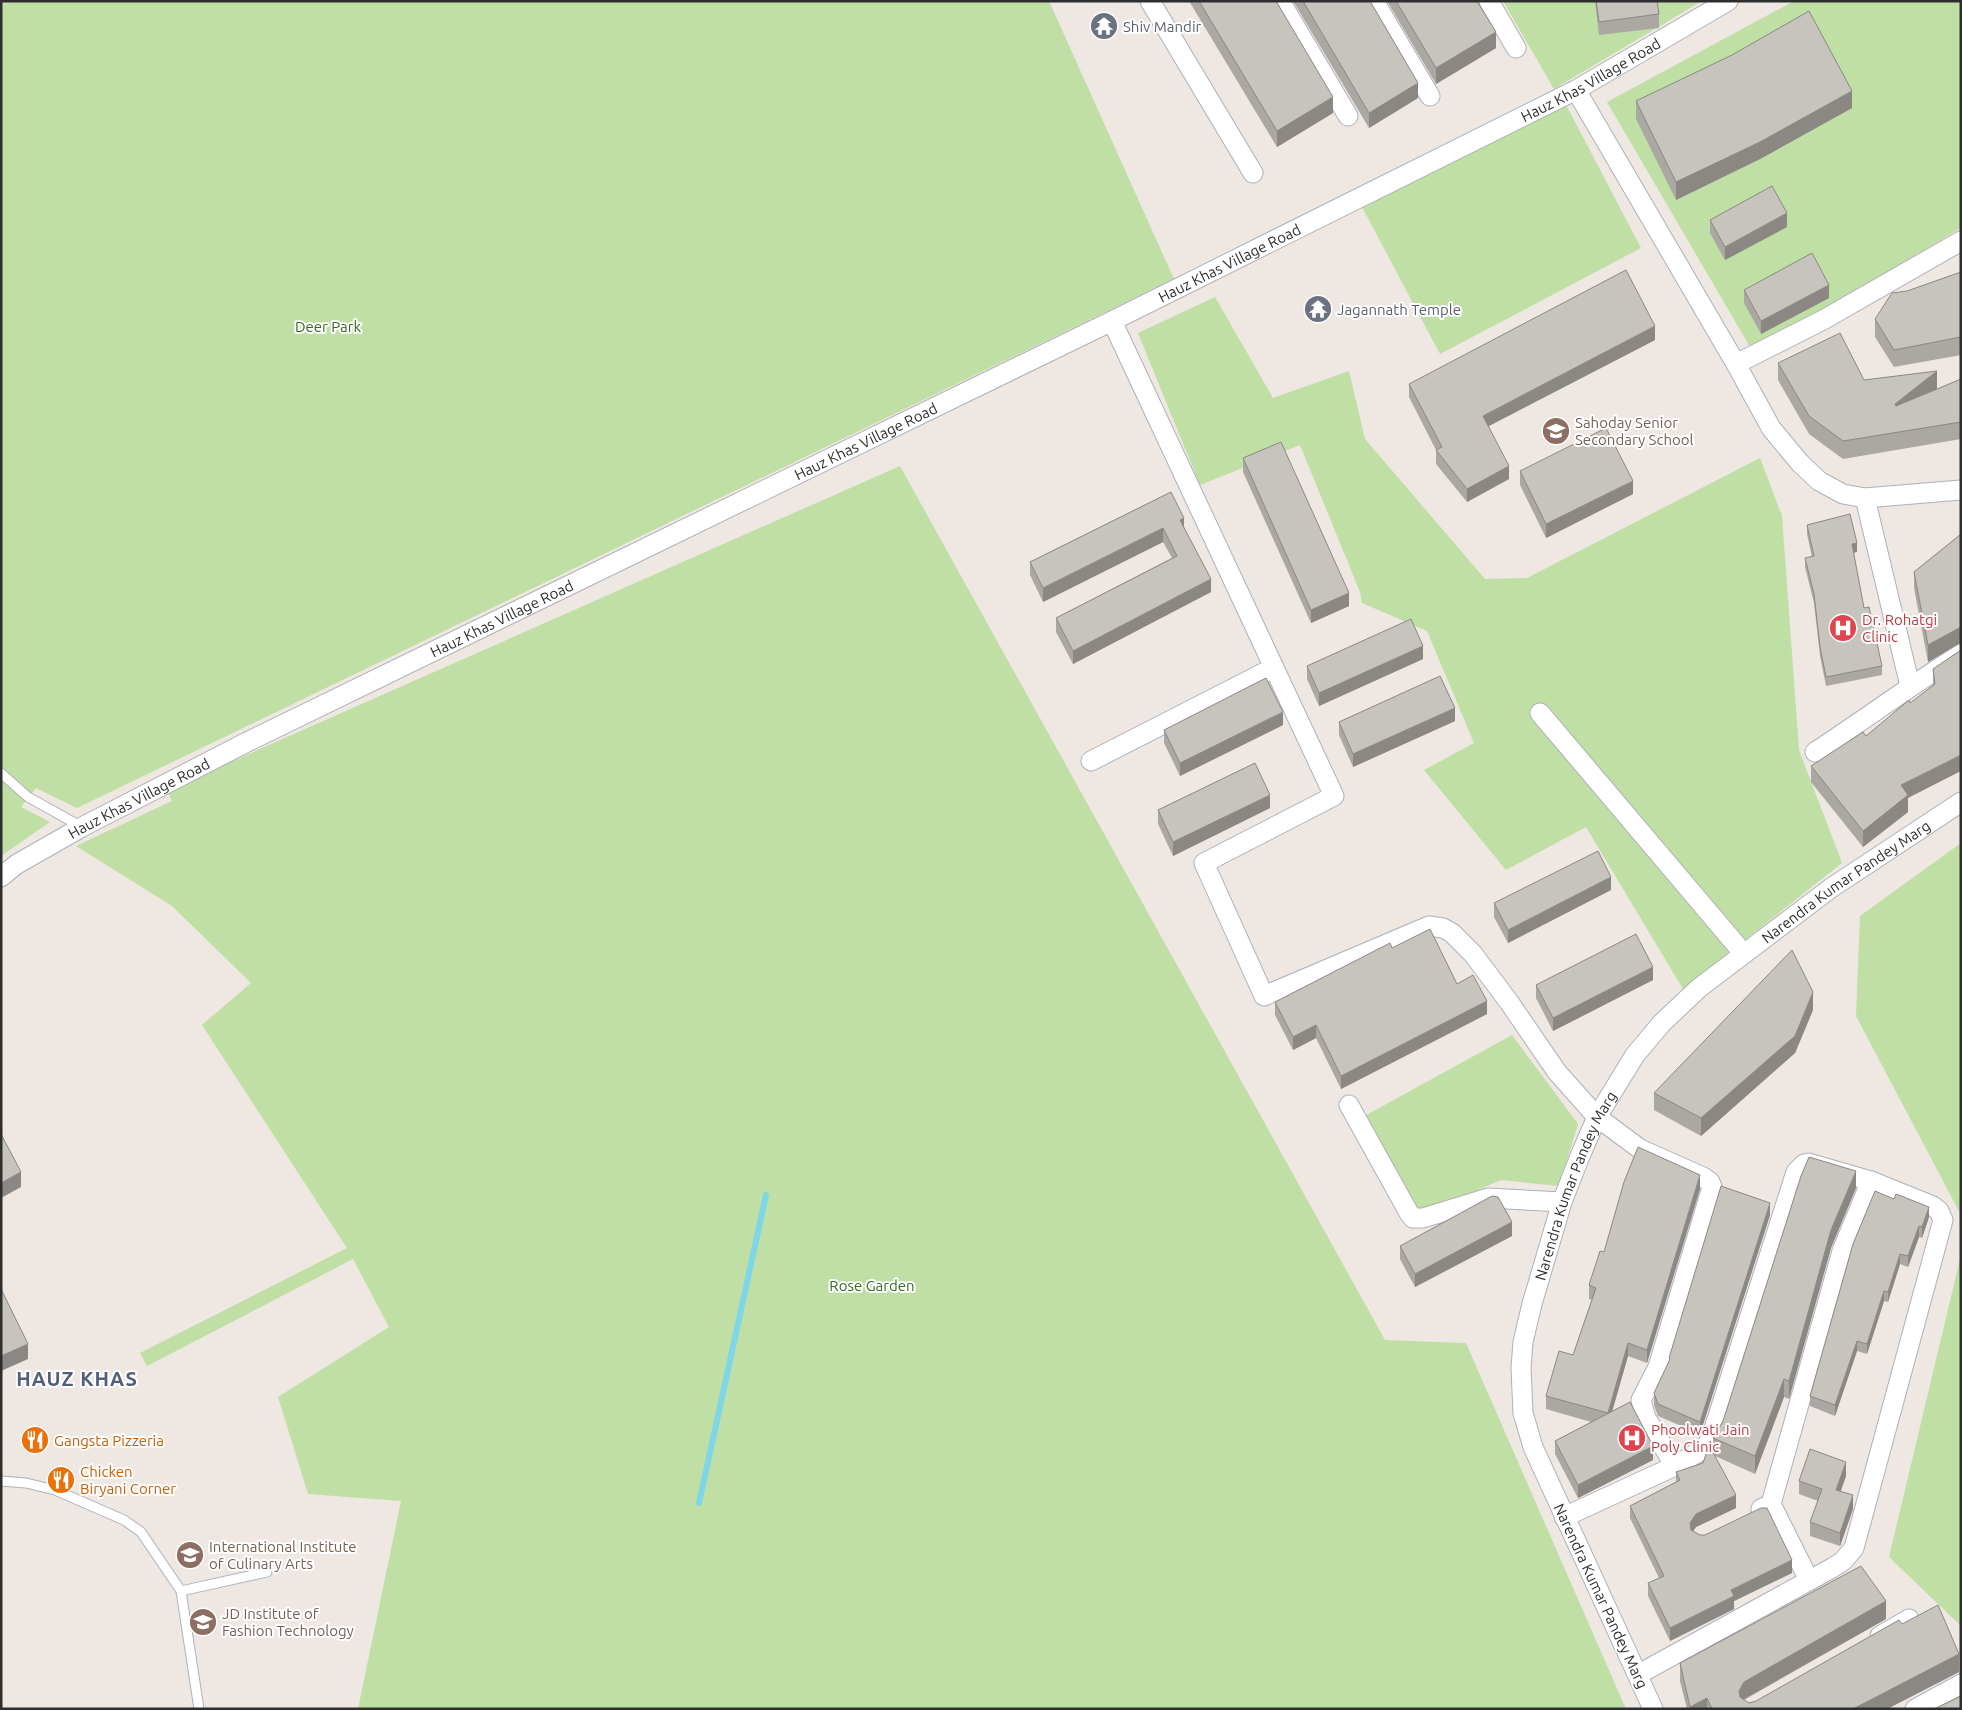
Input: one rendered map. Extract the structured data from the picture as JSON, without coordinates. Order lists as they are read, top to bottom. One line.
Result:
{"streets":{"street":["Hauz Khas Village Road","Narendra Kumar Pandey Marg"]},"districts":["HAUZ KHAS"],"parks":["Deer Park","Rose Garden"],"places":{"temple":["Shiv Mandir","Jagannath Temple"],"school or university":["Sahoday Senior Secondary School","International Institute of Culinary Arts","JD Institute of Fashion Technology"],"hospital":["Dr. Rohatgi Clinic","Phoolwati Jain Poly Clinic"],"restaurant":["Gangsta Pizzeria","Chicken Biryani Corner"]}}
